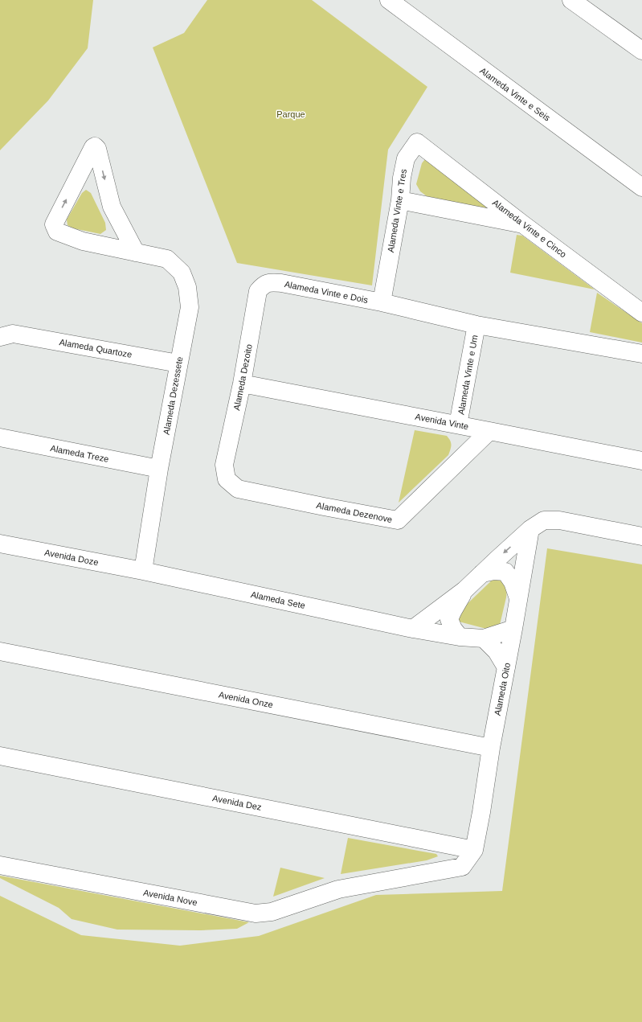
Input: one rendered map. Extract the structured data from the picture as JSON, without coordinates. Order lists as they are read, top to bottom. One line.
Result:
{"streets":{"street":["Alameda Vinte e Seis","Alameda Vinte e Tres","Alameda Vinte e Cinco","Alameda Vinte e Dois","Alameda Quartoze","Alameda Vinte e Um","Alameda Dezoito","Alameda Dezessete","Avenida Vinte","Alameda Treze","Alameda Dezenove","Avenida Doze","Alameda Sete","Alameda Oito","Avenida Onze","Avenida Dez","Avenida Nove"]},"crossings":[["Alameda Vinte e Tres","Alameda Vinte e Cinco"],["Alameda Vinte e Tres","Alameda Vinte e Dois"],["Alameda Vinte e Dois","Alameda Vinte e Um"],["Alameda Vinte e Dois","Alameda Dezoito"],["Alameda Quartoze","Alameda Dezessete"],["Alameda Vinte e Um","Avenida Vinte"],["Alameda Dezoito","Avenida Vinte"],["Alameda Dezoito","Alameda Dezenove"],["Alameda Dezessete","Alameda Treze"],["Alameda Dezessete","Avenida Doze"],["Alameda Dezessete","Alameda Sete"],["Avenida Vinte","Alameda Dezenove"],["Avenida Doze","Alameda Sete"],["Alameda Sete","Alameda Oito"],["Alameda Oito","Avenida Onze"],["Alameda Oito","Avenida Dez"],["Alameda Oito","Avenida Nove"],["Avenida Dez","Avenida Nove"]],"parks":["Parque"]}
